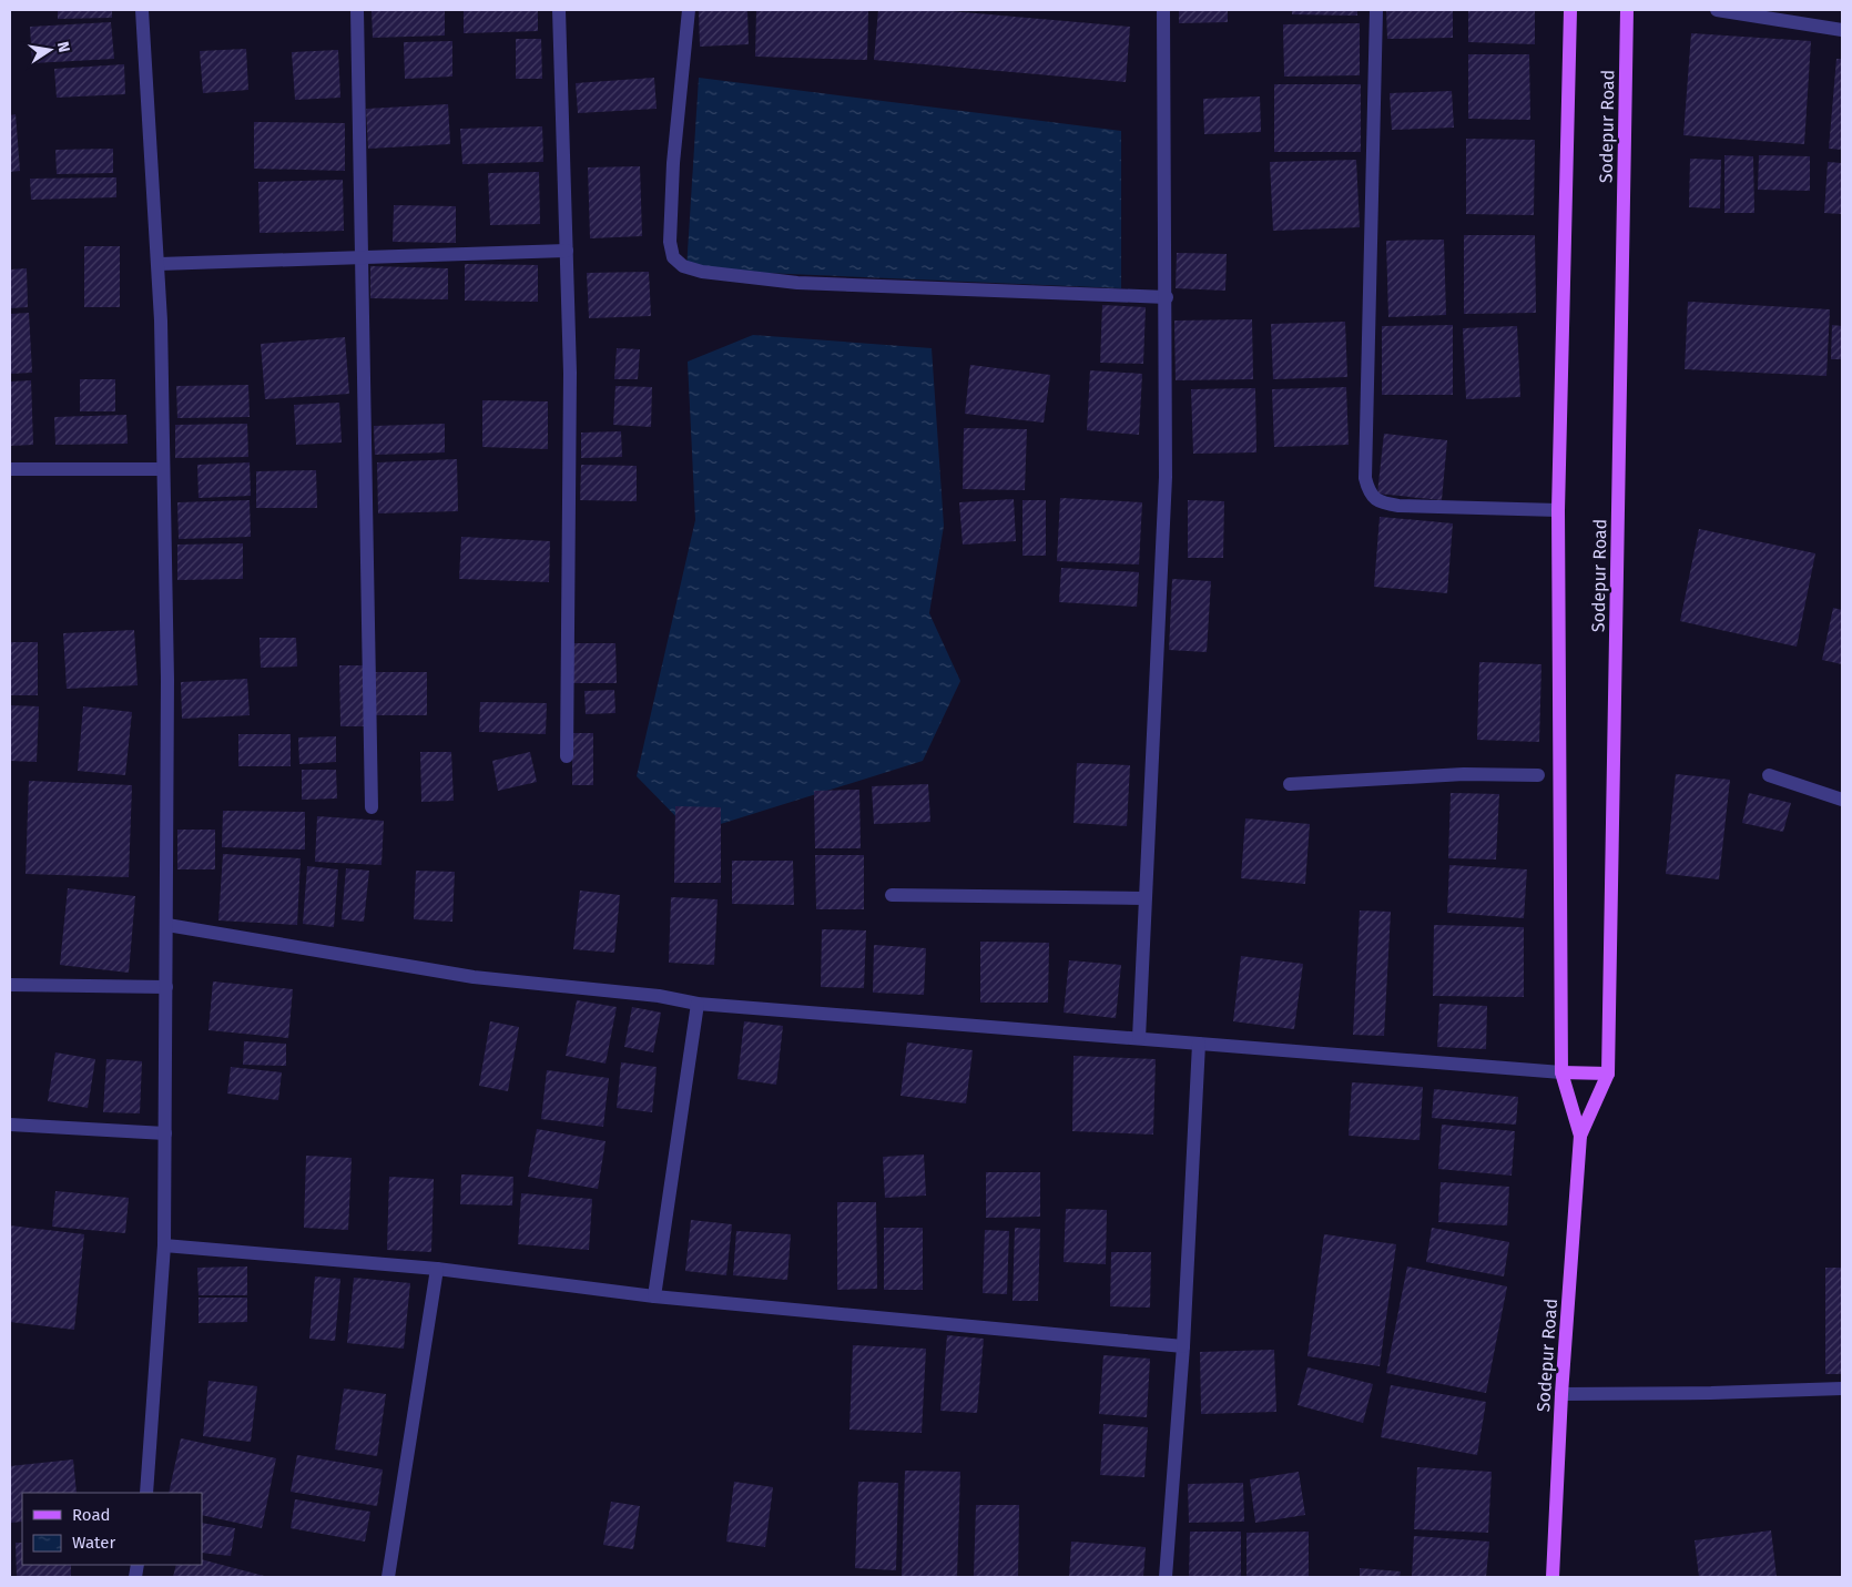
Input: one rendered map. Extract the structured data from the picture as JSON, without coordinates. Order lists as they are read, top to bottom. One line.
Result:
{"streets":{"main road":["Sodepur Road"]},"legend":["Road","Water"],"north":"right"}
